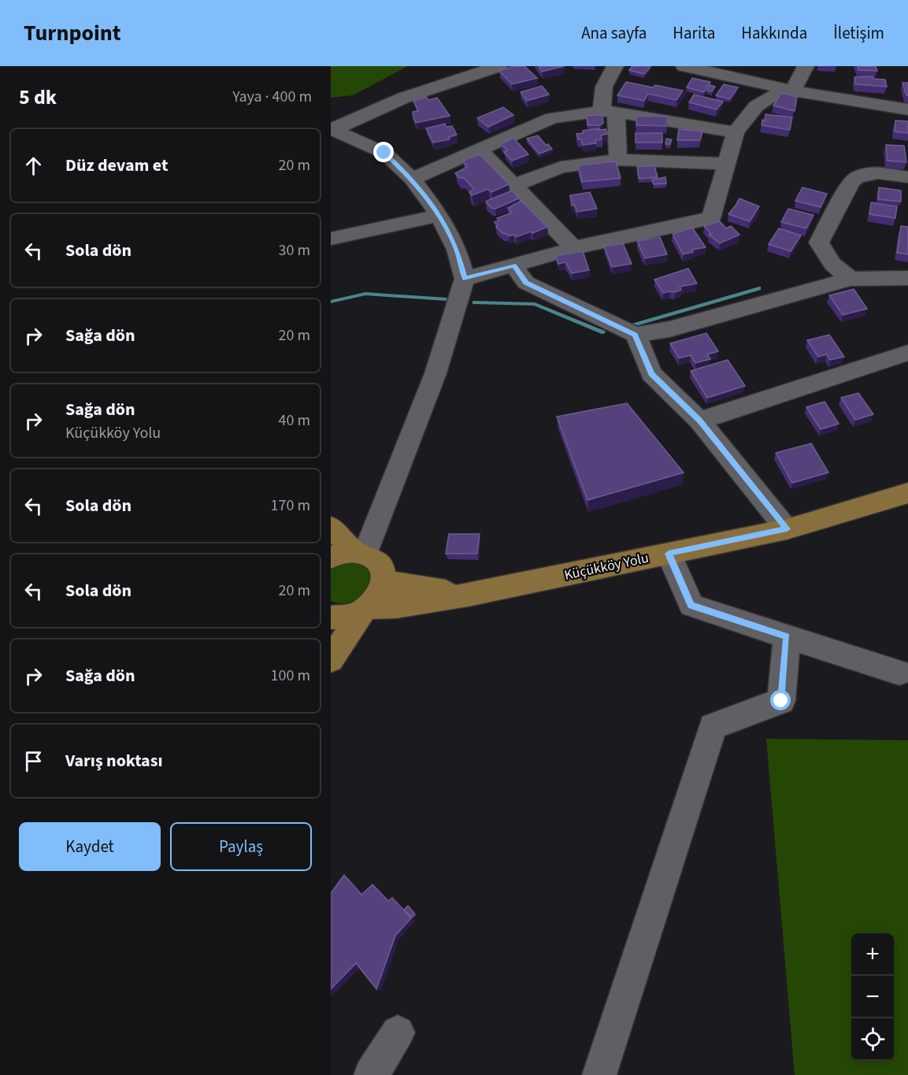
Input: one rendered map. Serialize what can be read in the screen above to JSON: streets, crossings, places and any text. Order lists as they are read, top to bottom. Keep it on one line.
{"streets":{"main road":["Küçükköy Yolu"]},"page":{"header":"Turnpoint","nav":["Ana sayfa","Harita","Hakkında","İletişim"],"heading":["5 dk","Yaya · 400 m"],"list":[["Düz devam et","20 m"],["Sola dön","30 m"],["Sağa dön","20 m"],["Sağa dön","Küçükköy Yolu","40 m"],["Sola dön","170 m"],["Sola dön","20 m"],["Sağa dön","100 m"],"Varış noktası"],"buttons":["Kaydet","Paylaş"],"map_buttons":["+","−"]}}
